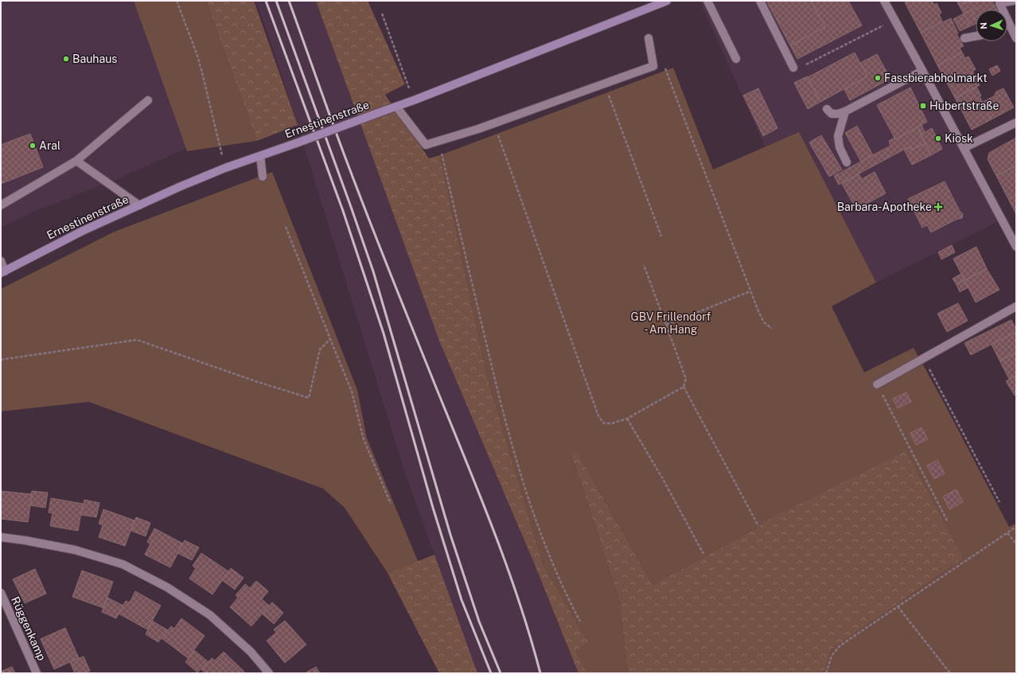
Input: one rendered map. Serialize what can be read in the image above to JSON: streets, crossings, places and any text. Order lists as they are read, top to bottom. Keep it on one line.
{"streets":{"main road":["Ernestinenstraße"],"street":["Rüggenkamp"]},"parks":["GBV Frillendorf - Am Hang"],"places":{"other":["Bauhaus","Fassbierabholmarkt","Kiosk","Aral"],"transit":["Hubertstraße"],"health":["Barbara-Apotheke"]},"north":"left"}
